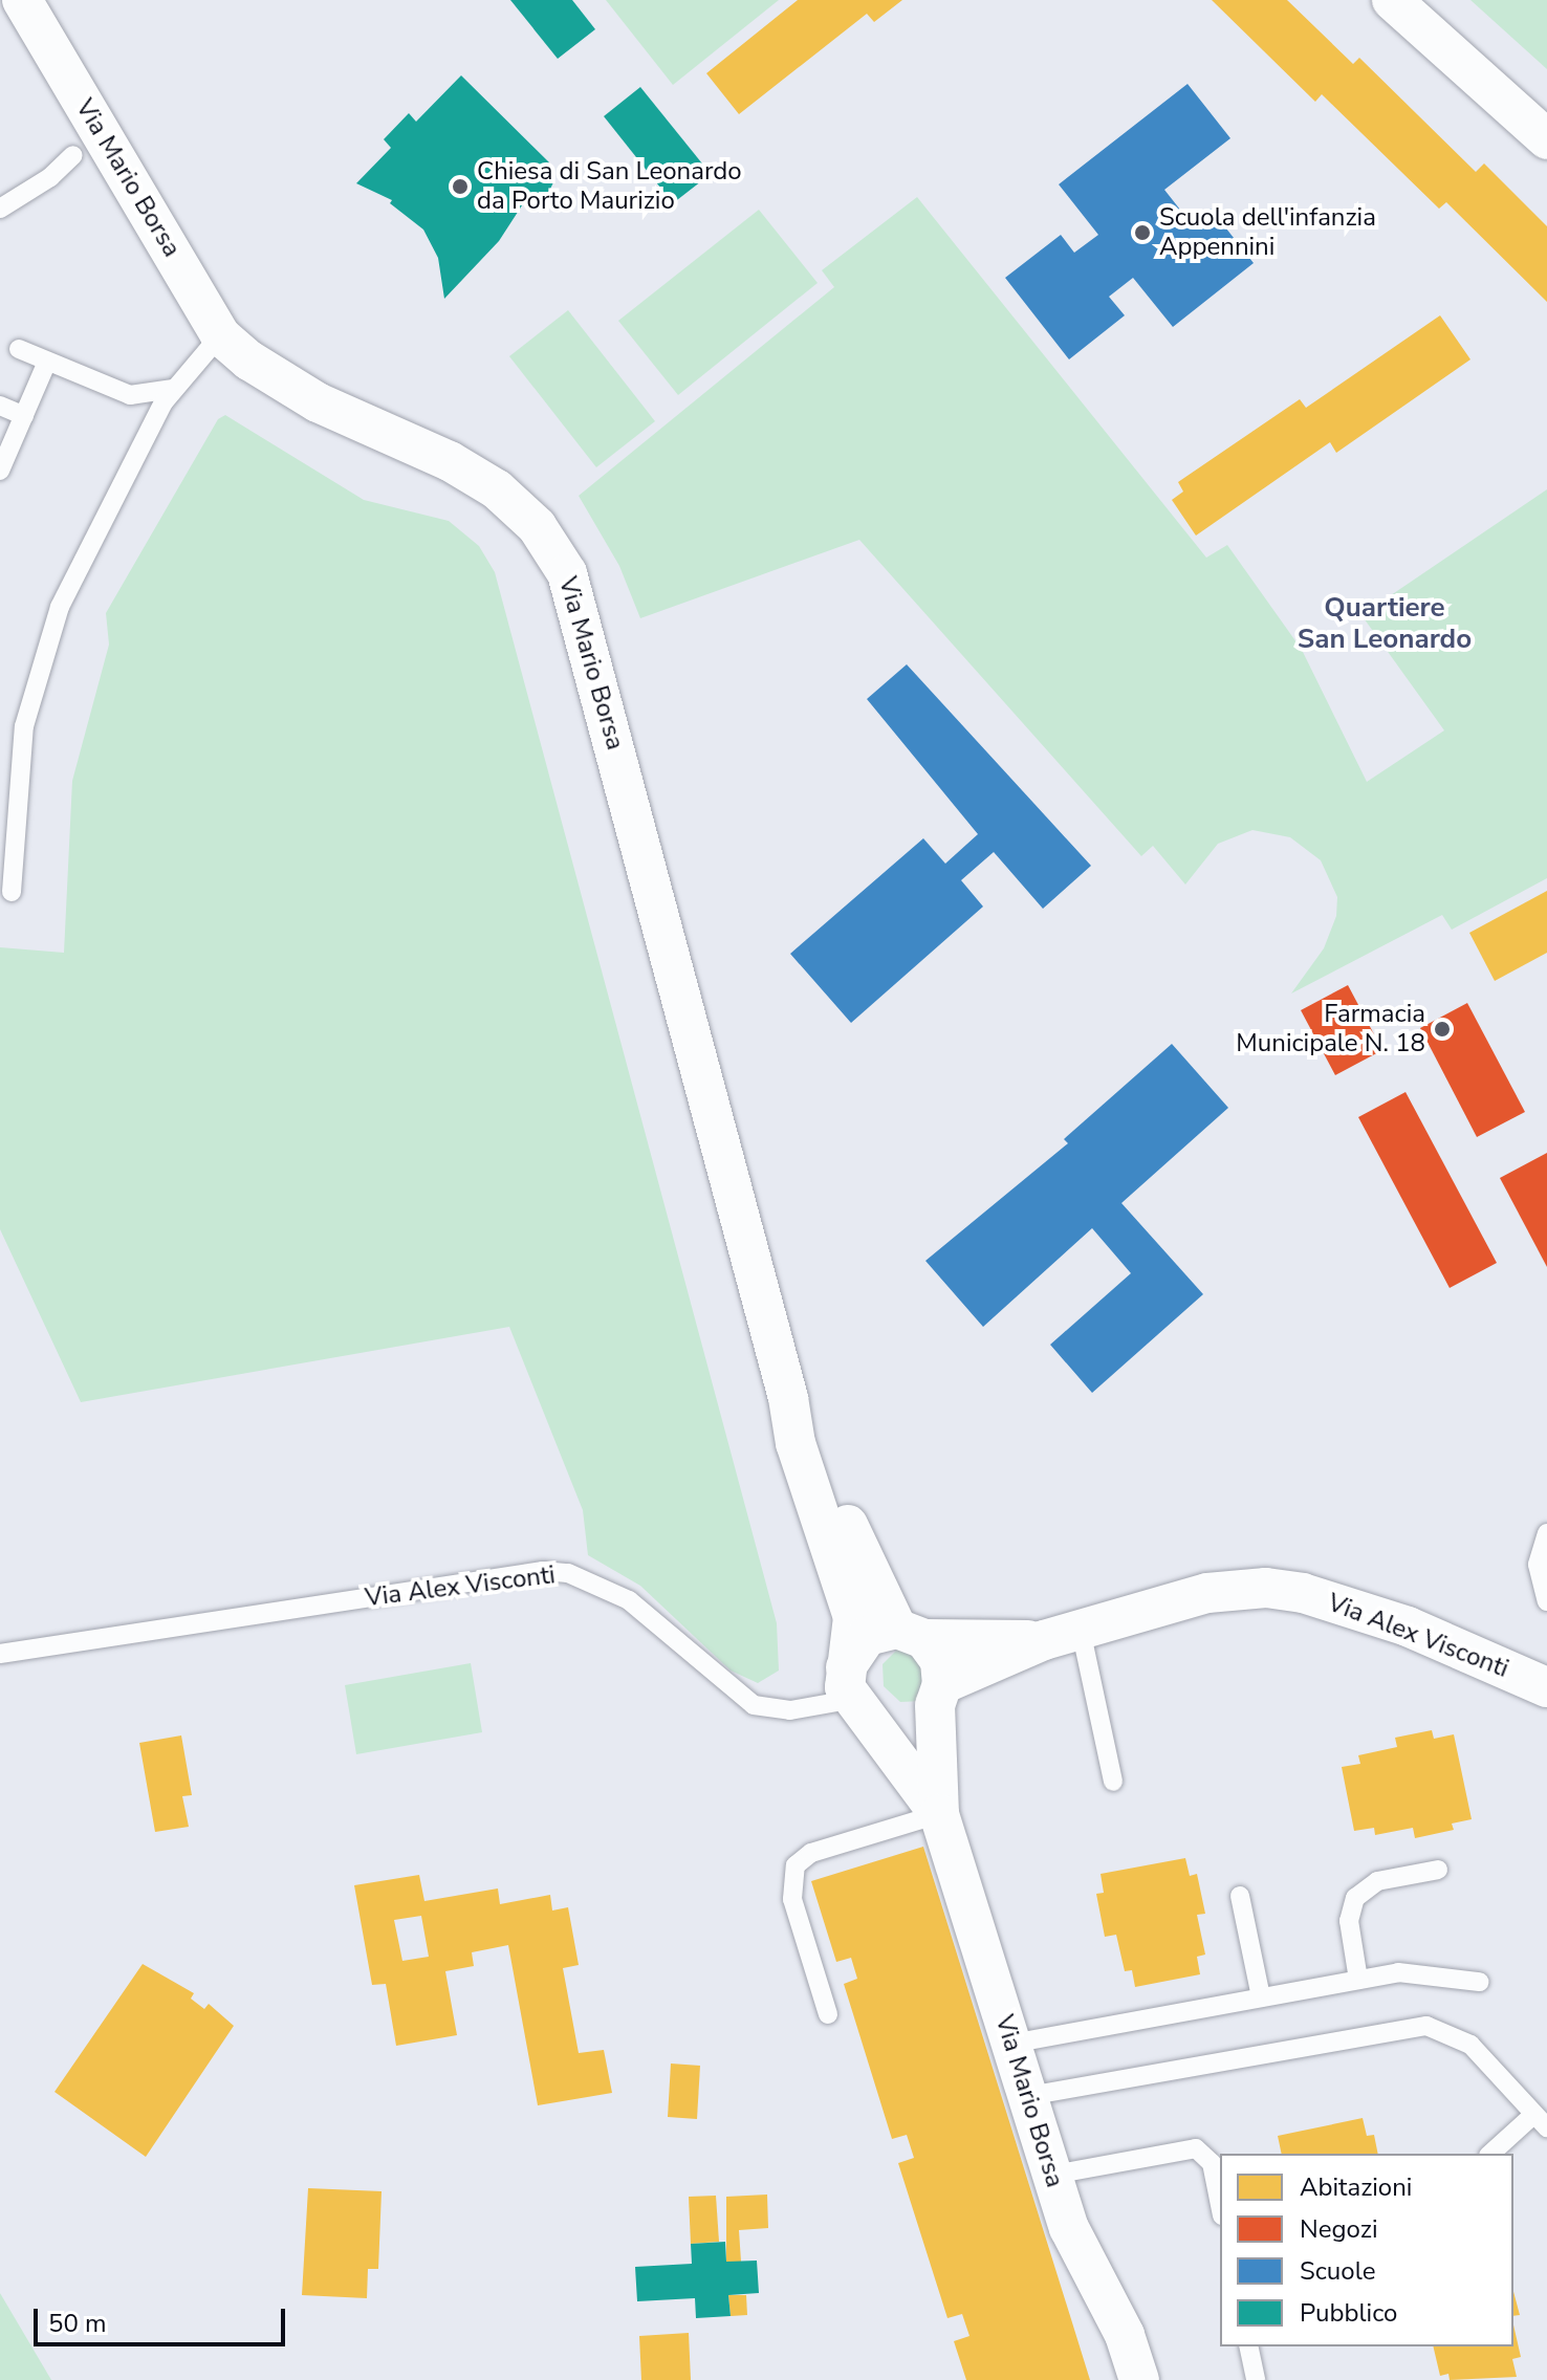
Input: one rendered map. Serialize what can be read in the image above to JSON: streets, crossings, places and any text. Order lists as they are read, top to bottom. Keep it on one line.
{"streets":{"street":["Via Mario Borsa","Via Alex Visconti"]},"crossings":[["Via Mario Borsa","Via Alex Visconti"]],"districts":["Quartiere San Leonardo"],"places":["Chiesa di San Leonardo da Porto Maurizio","Scuola dell'infanzia Appennini","Farmacia Municipale N. 18"],"legend":["Abitazioni","Negozi","Scuole","Pubblico"],"scale_bar":"50 m"}
